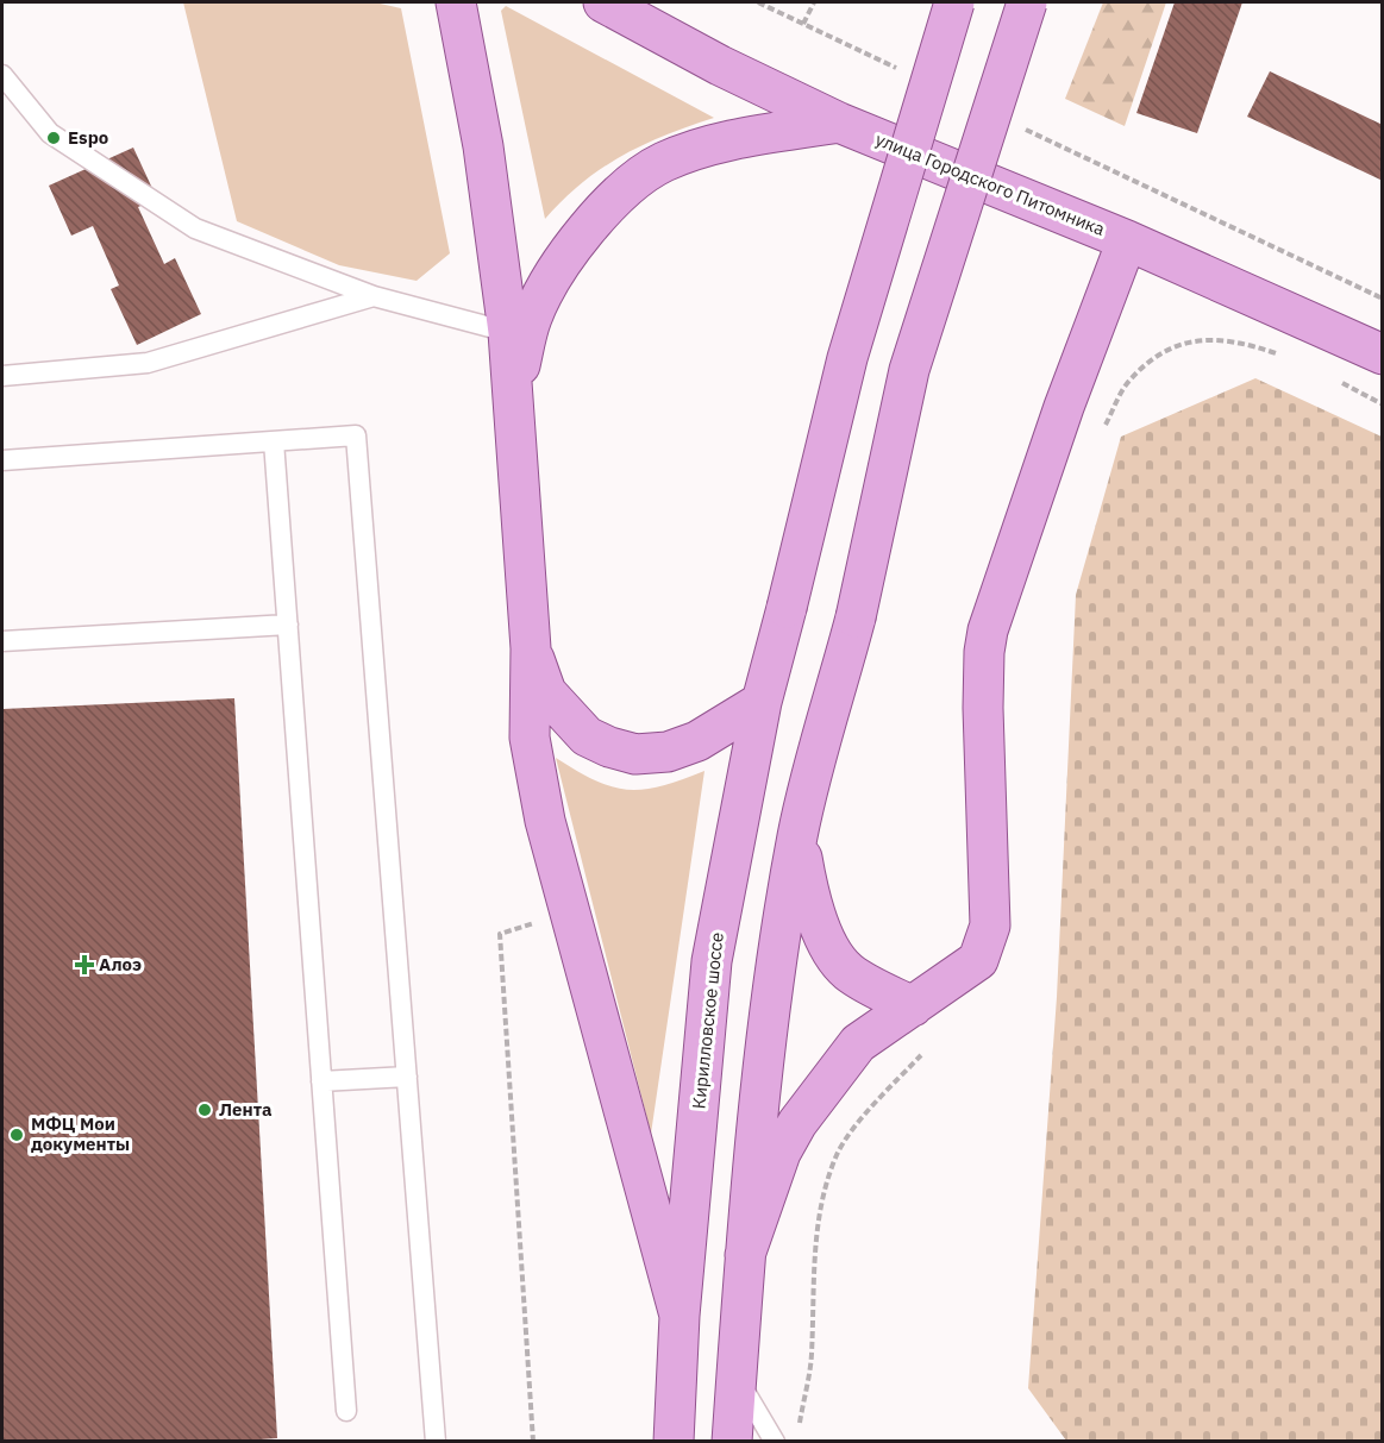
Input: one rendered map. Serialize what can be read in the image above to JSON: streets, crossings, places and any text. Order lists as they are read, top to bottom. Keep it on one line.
{"streets":{"main road":["улица Городского Питомника","Кирилловское шоссе"]},"places":{"other":["Espo","Лента","МФЦ Мои документы"],"health":["Алоэ"]}}
